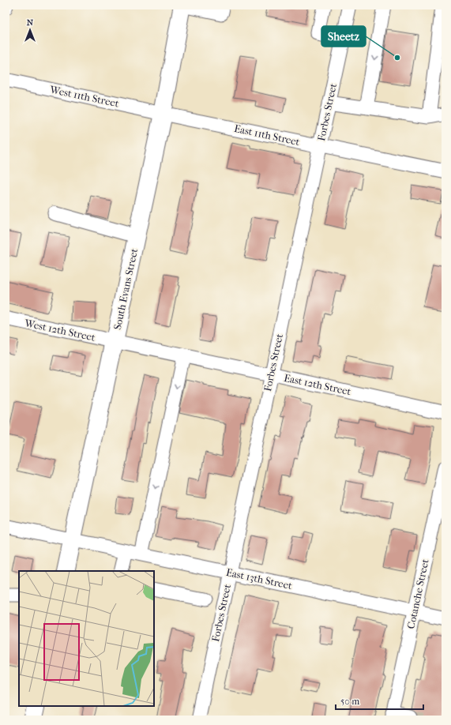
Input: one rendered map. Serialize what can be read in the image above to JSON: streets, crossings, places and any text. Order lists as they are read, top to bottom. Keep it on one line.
{"streets":{"main road":["South Evans Street"],"street":["West 11th Street","Forbes Street","East 11th Street","West 12th Street","East 12th Street","East 13th Street","Cotanche Street"]},"crossings":[["West 11th Street","East 11th Street"],["West 11th Street","South Evans Street"],["Forbes Street","East 11th Street"],["Forbes Street","East 12th Street"],["Forbes Street","East 13th Street"],["East 11th Street","South Evans Street"],["South Evans Street","West 12th Street"],["South Evans Street","East 12th Street"],["South Evans Street","East 13th Street"],["West 12th Street","East 12th Street"],["East 13th Street","Cotanche Street"]],"places":["Sheetz"],"scale_bar":"50 m","north":"top"}
